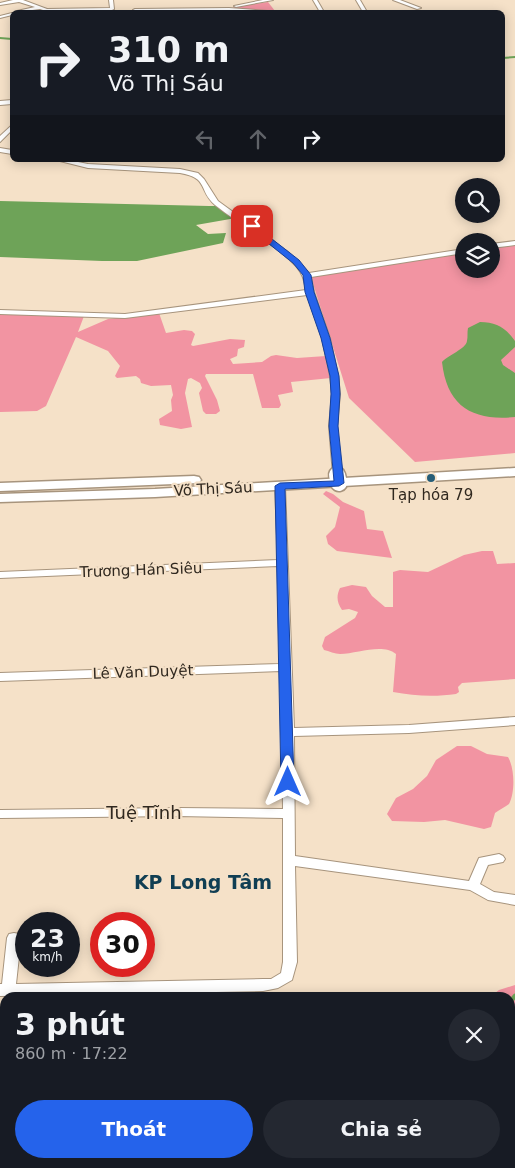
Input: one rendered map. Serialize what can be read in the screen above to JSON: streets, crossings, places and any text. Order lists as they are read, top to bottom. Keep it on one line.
{"streets":{"main road":["Võ Thị Sáu"],"street":["Trương Hán Siêu","Lê Văn Duyệt","Tuệ Tĩnh"]},"districts":["KP Long Tâm"],"places":["Tạp hóa 79"],"page":{"turn":["310 m","Võ Thị Sáu"],"speed":"23 km/h","limit":"30","heading":["3 phút","860 m · 17:22"],"buttons":["Thoát","Chia sẻ"]}}
